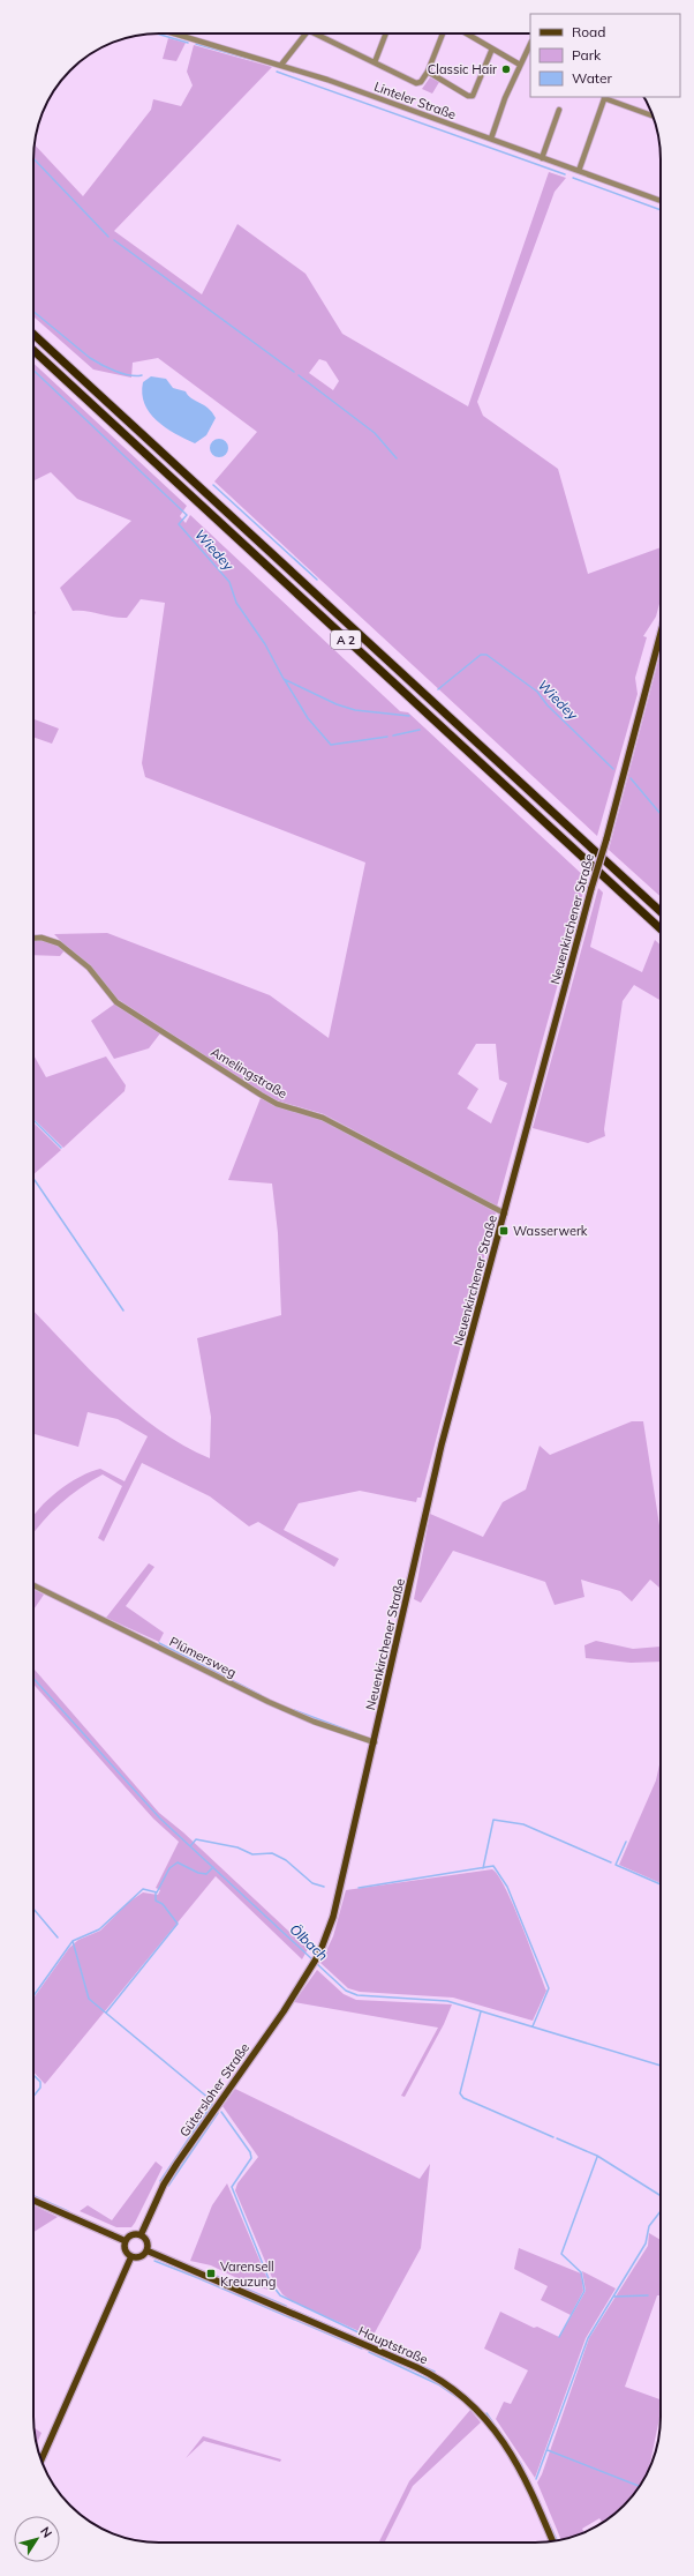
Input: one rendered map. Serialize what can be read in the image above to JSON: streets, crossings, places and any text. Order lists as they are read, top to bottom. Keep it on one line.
{"streets":{"highway":["A 2"],"main road":["Neuenkirchener Straße","Gütersloher Straße","Hauptstraße"],"street":["Linteler Straße","Amelingstraße","Plümersweg"]},"crossings":[["Neuenkirchener Straße","Amelingstraße"],["Neuenkirchener Straße","Plümersweg"],["Neuenkirchener Straße","Gütersloher Straße"],["Gütersloher Straße","Hauptstraße"]],"water":["Wiedey","Ölbach"],"places":{"other":["Classic Hair"],"transit":["Wasserwerk","Varensell Kreuzung"]},"legend":["Road","Park","Water"],"north":"top right"}
